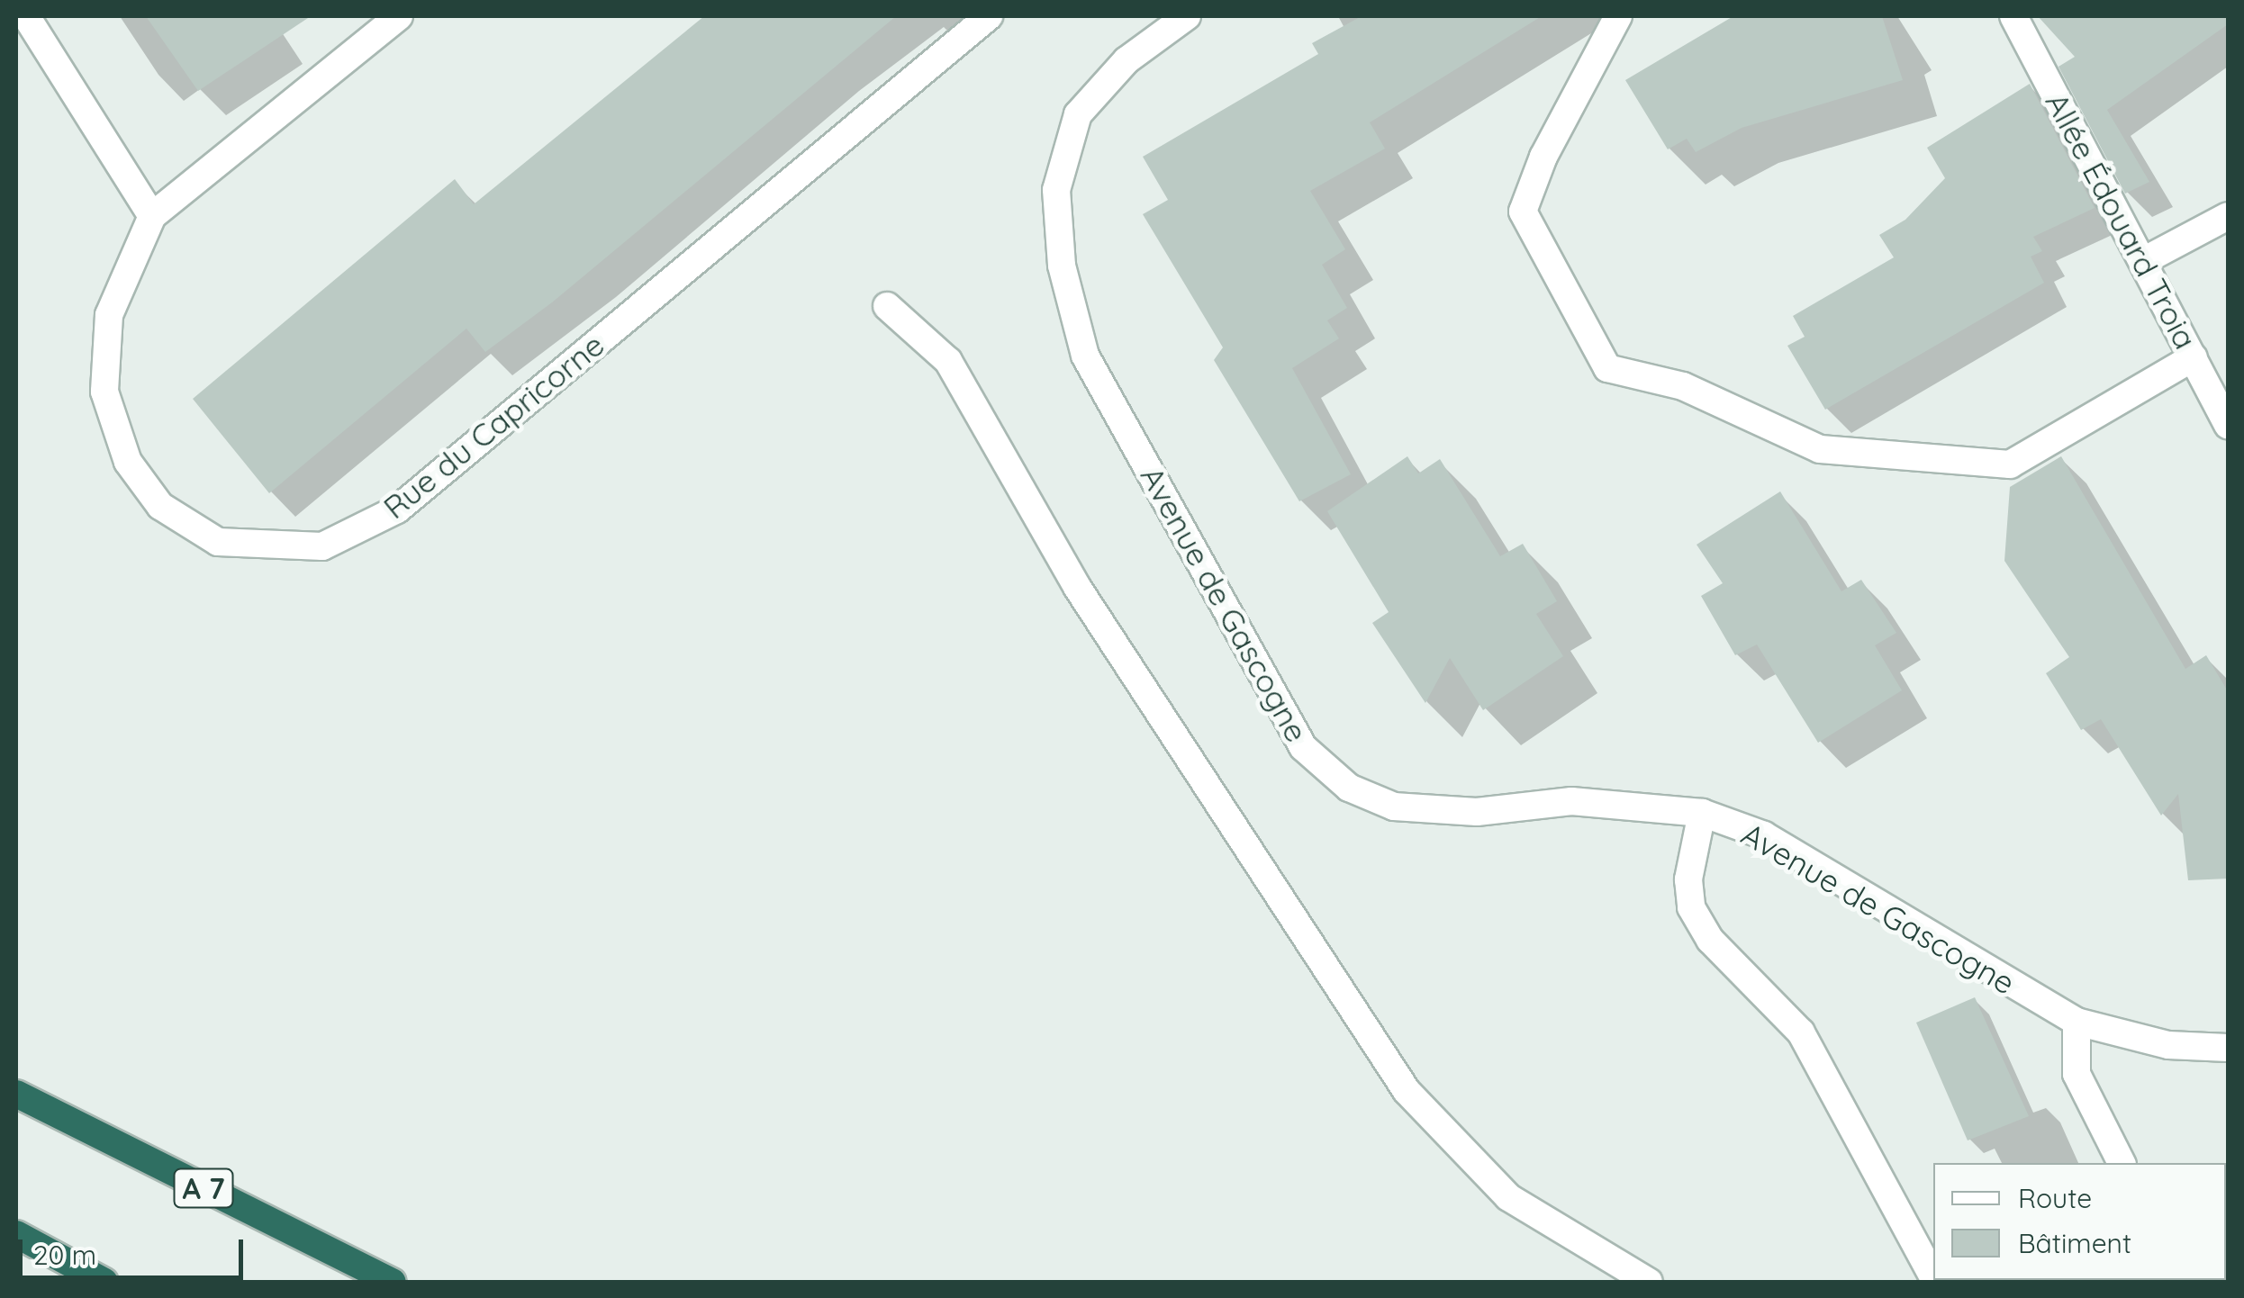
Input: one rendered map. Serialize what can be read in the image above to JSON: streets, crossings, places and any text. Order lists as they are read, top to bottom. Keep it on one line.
{"streets":{"highway":["A 7"],"street":["Allée Édouard Troia","Rue du Capricorne","Avenue de Gascogne"]},"legend":["Route","Bâtiment"],"scale_bar":"20 m"}
